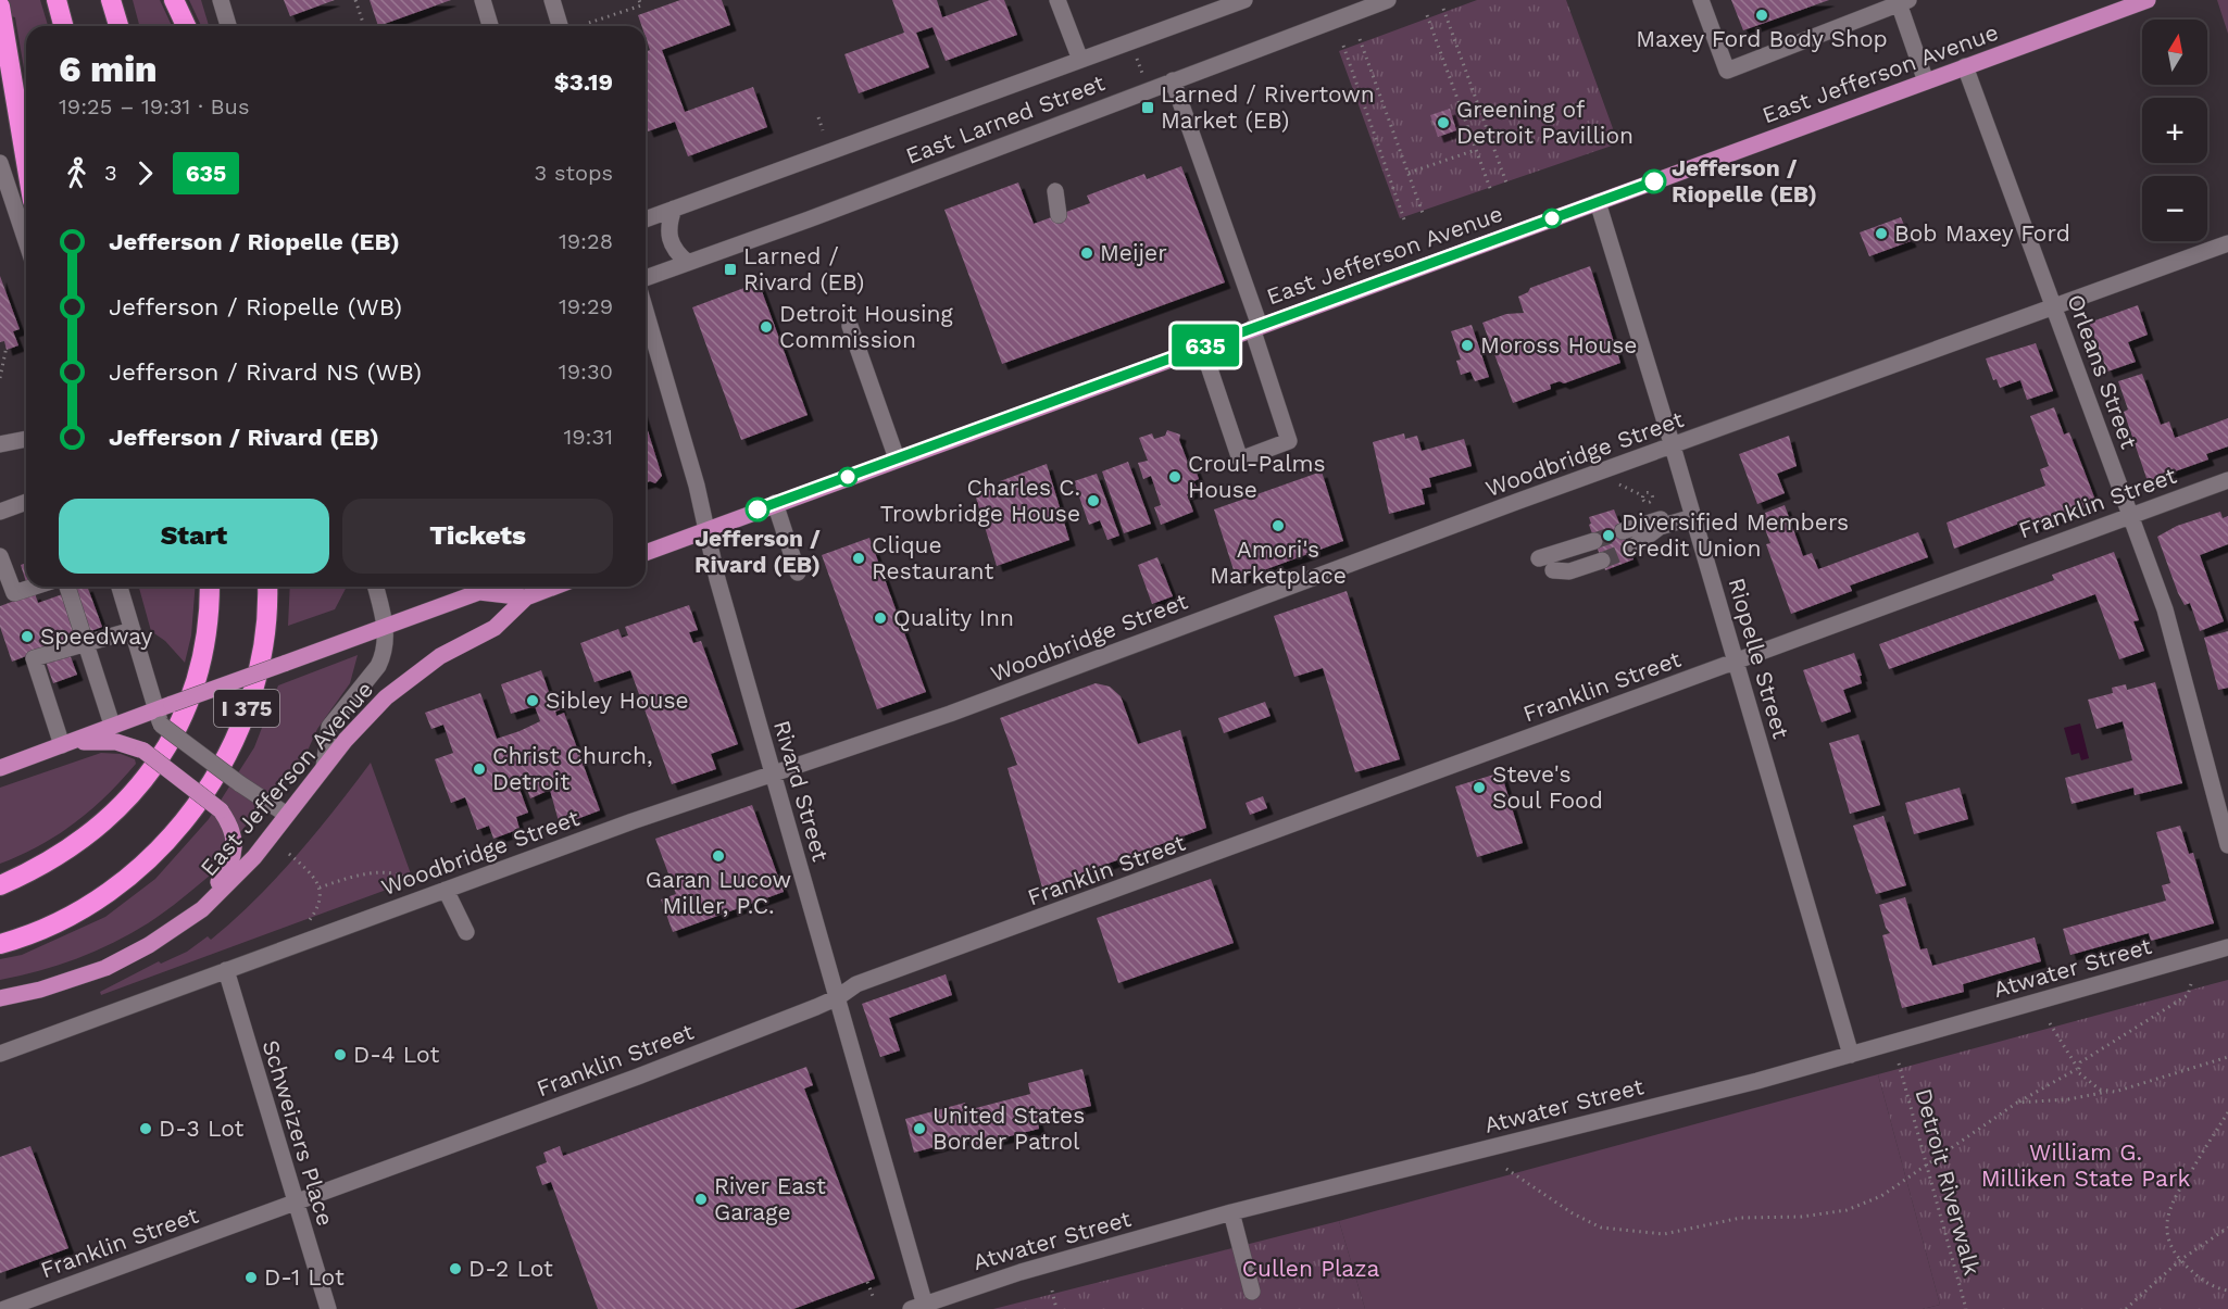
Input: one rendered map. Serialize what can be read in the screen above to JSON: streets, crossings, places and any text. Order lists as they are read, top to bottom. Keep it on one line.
{"streets":{"highway":["I 375"],"main road":["East Jefferson Avenue"],"street":["East Larned Street","Orleans Street","Woodbridge Street","Franklin Street","Riopelle Street","Rivard Street","Atwater Street","Schweizers Place"],"path":["Detroit Riverwalk"]},"crossings":[["East Jefferson Avenue","Orleans Street"],["East Jefferson Avenue","Riopelle Street"],["East Jefferson Avenue","Rivard Street"],["Orleans Street","Woodbridge Street"],["Orleans Street","Franklin Street"],["Woodbridge Street","Riopelle Street"],["Woodbridge Street","Rivard Street"],["Woodbridge Street","Schweizers Place"],["Franklin Street","Riopelle Street"],["Franklin Street","Rivard Street"],["Franklin Street","Schweizers Place"],["Riopelle Street","Atwater Street"],["Rivard Street","Atwater Street"]],"parks":["William G. Milliken State Park","Cullen Plaza"],"places":{"other":["Maxey Ford Body Shop","Greening of Detroit Pavillion","Jefferson / Riopelle (EB)","Bob Maxey Ford","Meijer","Detroit Housing Commission","Moross House","Croul-Palms House","Charles C. Trowbridge House","Jefferson / Rivard (EB)","Amori's Marketplace","Diversified Members Credit Union","Clique Restaurant","Quality Inn","Speedway","Sibley House","Christ Church, Detroit","Steve's Soul Food","Garan Lucow Miller, P.C.","D-4 Lot","D-3 Lot","United States Border Patrol","River East Garage","D-2 Lot","D-1 Lot"],"transit":["Larned / Rivertown Market (EB)","Larned / Rivard (EB)"]},"lines":["bus line 635"],"north":"top","page":{"on_map":"635","map_buttons":["+","−"],"heading":["6 min","19:25 – 19:31 · Bus","$3.19"],"legs":["3","635","3 stops"],"list":[{"name":"Jefferson / Riopelle (EB)","value":"19:28"},{"name":"Jefferson / Riopelle (WB)","value":"19:29"},{"name":"Jefferson / Rivard NS (WB)","value":"19:30"},{"name":"Jefferson / Rivard (EB)","value":"19:31"}],"buttons":["Start","Tickets"]}}
